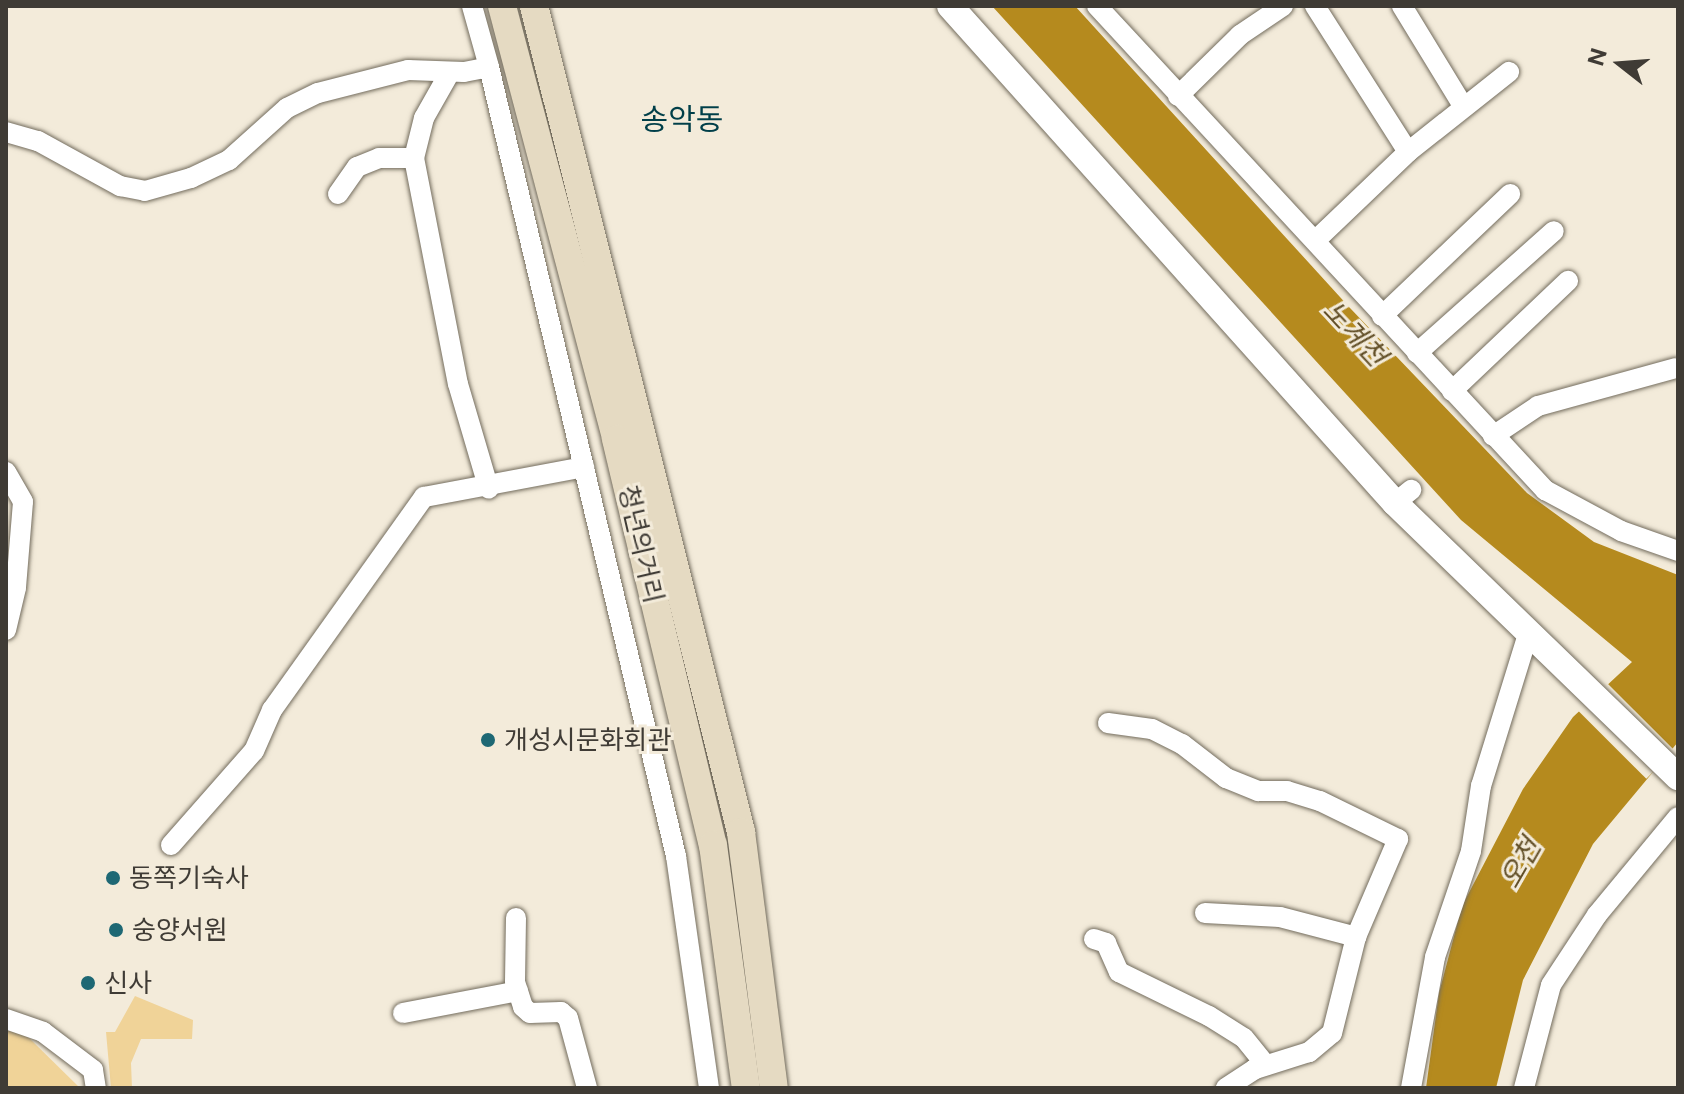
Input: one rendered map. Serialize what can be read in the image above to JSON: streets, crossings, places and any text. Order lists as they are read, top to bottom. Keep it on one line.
{"streets":{"main road":["청년의거리"]},"districts":["송악동"],"water":["노계천","오천"],"places":["개성시문화회관","동쪽기숙사","숭양서원","신사"],"north":"left"}
